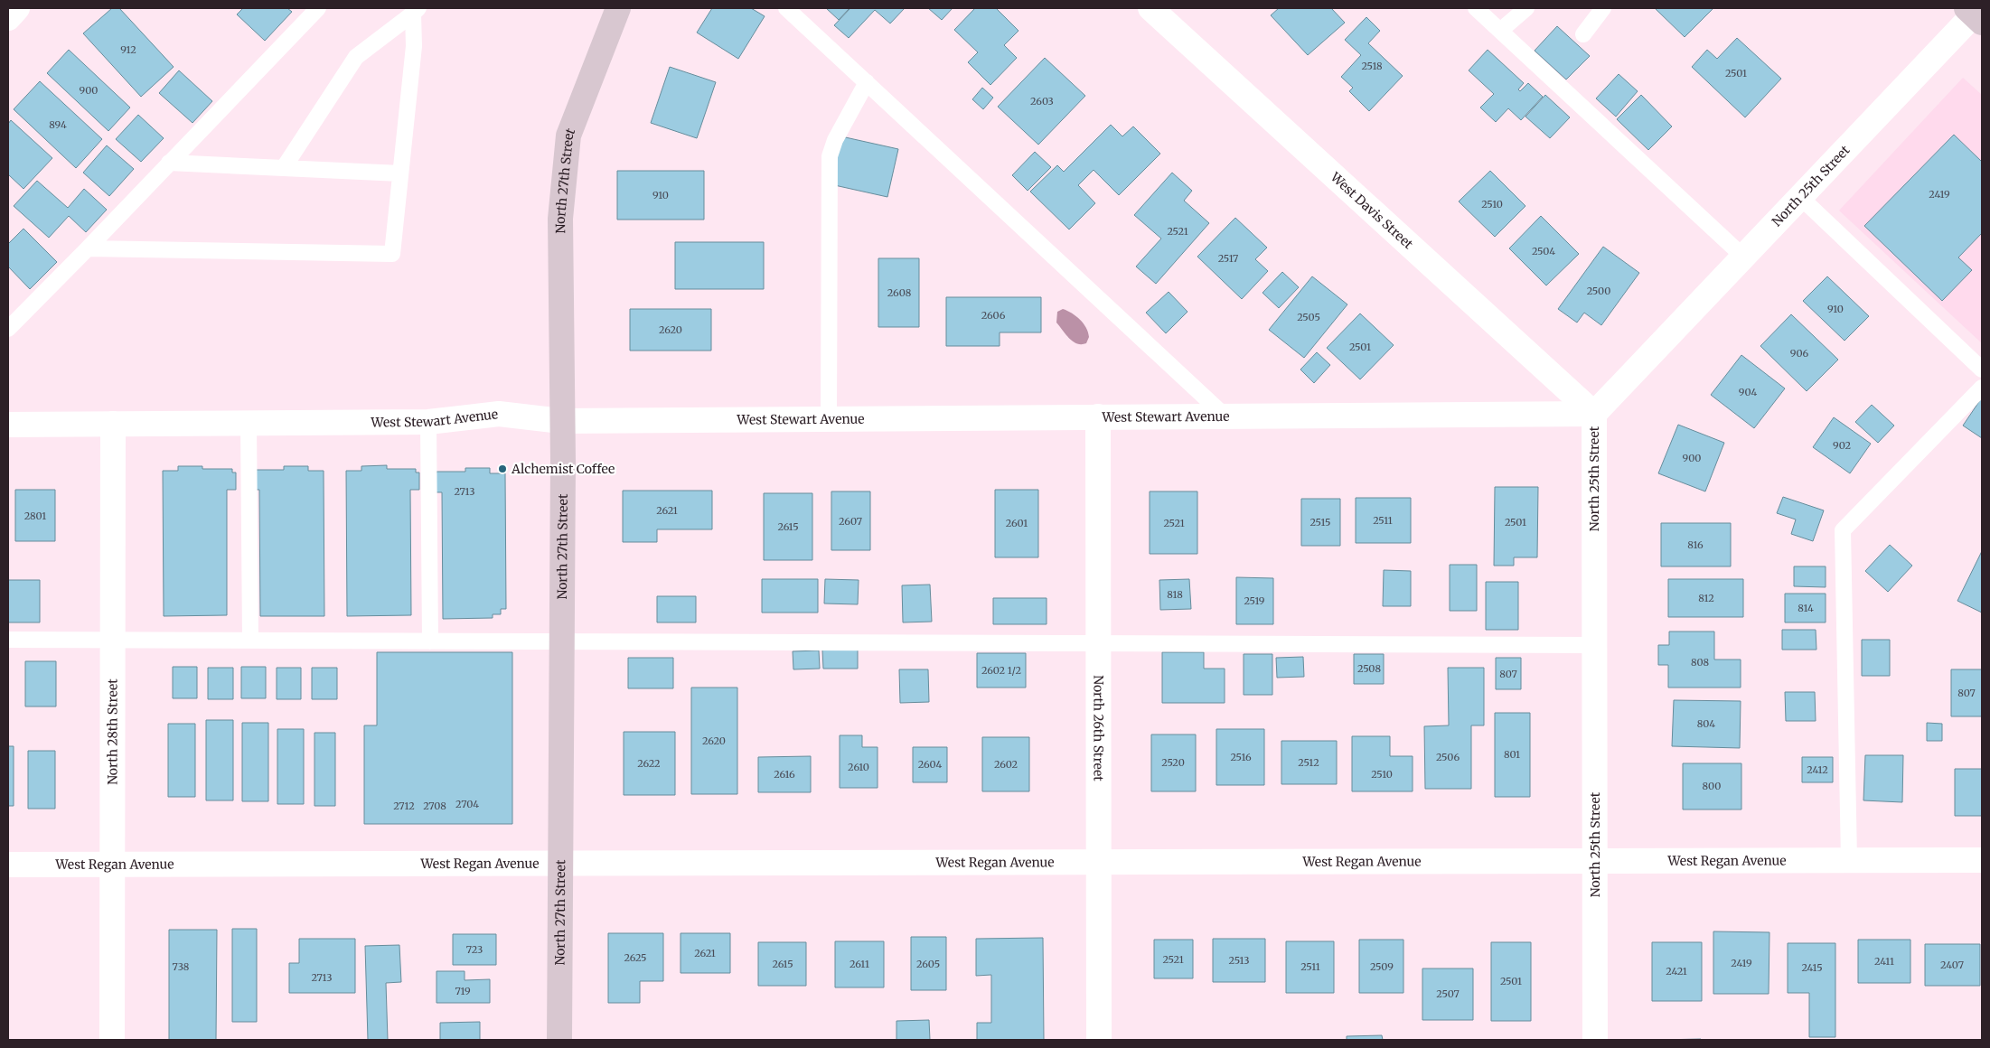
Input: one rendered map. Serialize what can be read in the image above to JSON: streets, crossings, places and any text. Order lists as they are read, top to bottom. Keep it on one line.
{"streets":{"street":["North 27th Street","North 25th Street","West Davis Street","West Stewart Avenue","North 26th Street","North 28th Street","West Regan Avenue"]},"crossings":[["North 27th Street","West Stewart Avenue"],["North 27th Street","West Regan Avenue"],["North 25th Street","West Davis Street"],["North 25th Street","West Stewart Avenue"],["North 25th Street","West Regan Avenue"],["West Davis Street","West Stewart Avenue"],["West Stewart Avenue","North 26th Street"],["West Stewart Avenue","North 28th Street"],["North 26th Street","West Regan Avenue"],["North 28th Street","West Regan Avenue"]],"places":["Alchemist Coffee"],"house_numbers":["912","2518","2501","900","2603","894","2419","910","2510","2521","2504","2517","2500","2608","910","2606","2505","2620","2501","906","904","902","900","2713","2621","2801","2511","2607","2515","2501","2601","2521","2615","816","818","812","2519","814","808","2508","2602 1/2","807","807","804","2620","801","2516","2506","2520","2512","2622","2604","2602","2610","2412","2616","2510","800","2704","2712","2708","723","2621","2625","2521","2513","2411","2419","2615","2611","2605","2407","738","2511","2509","2415","2421","2713","2501","719","2507"]}
